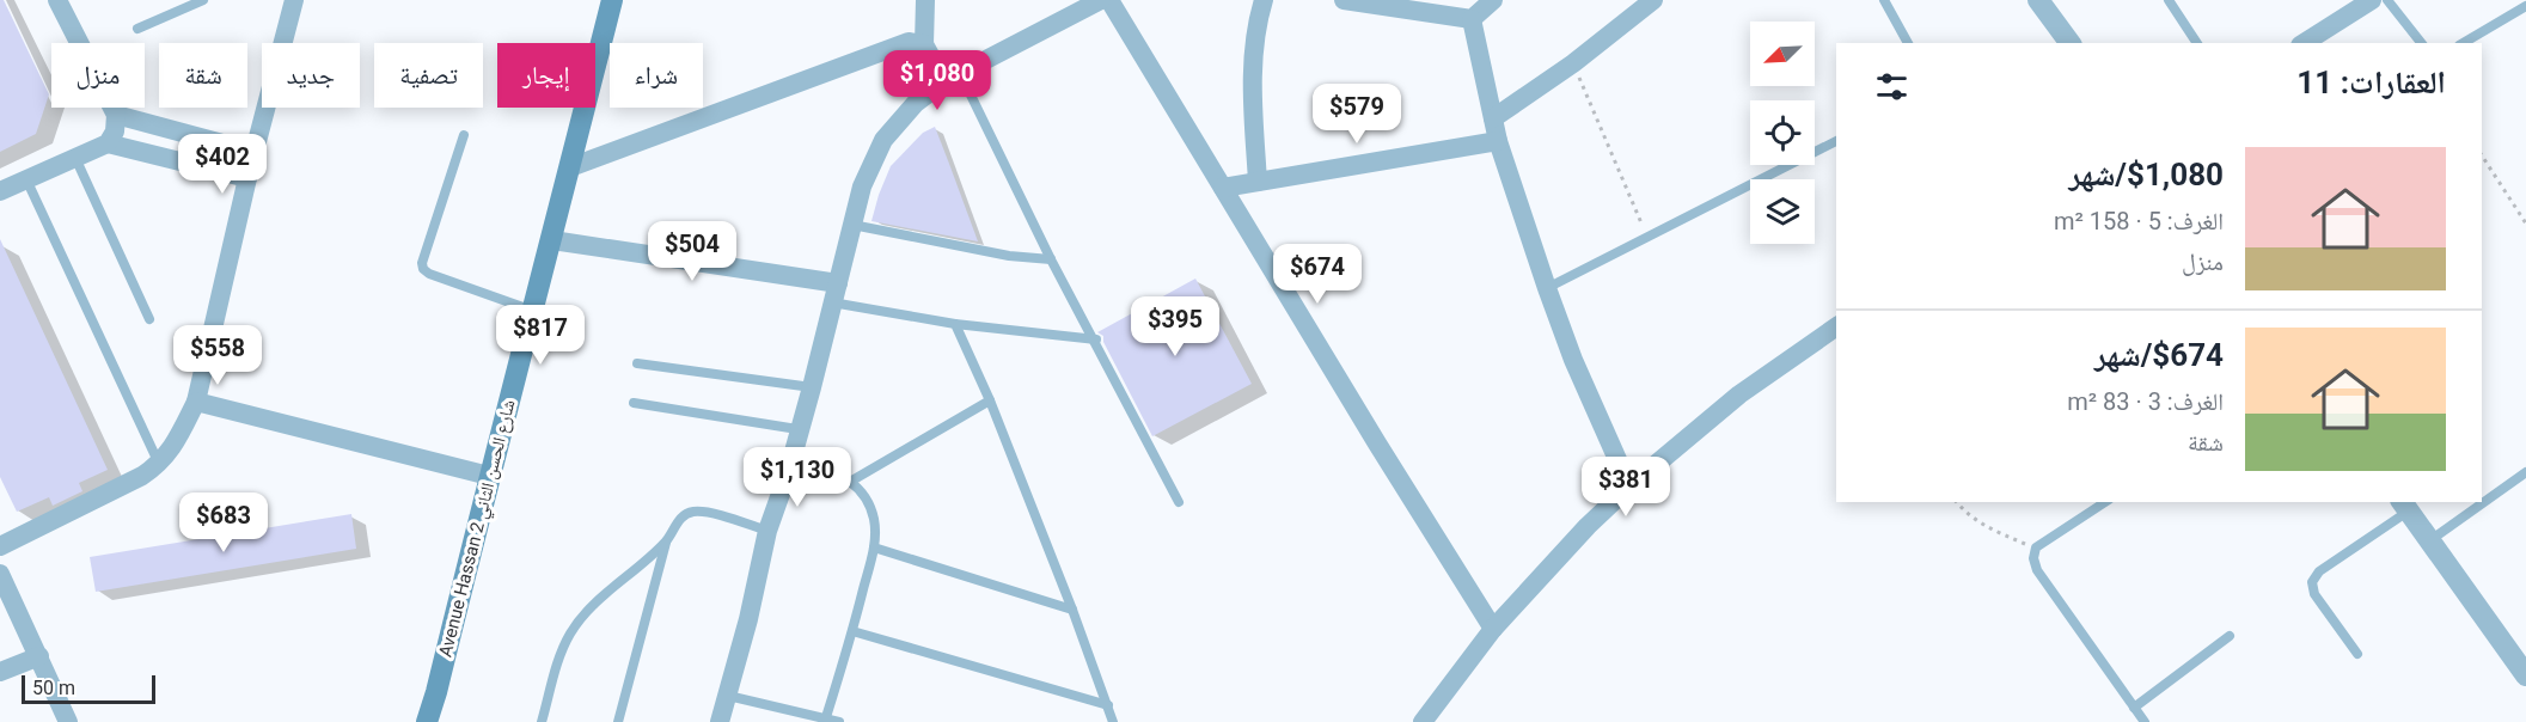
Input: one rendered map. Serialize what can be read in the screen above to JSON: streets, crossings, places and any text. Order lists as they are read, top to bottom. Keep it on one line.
{"streets":{"main road":["Avenue Hassan 2 شارع الحسن الثاني"]},"scale_bar":"50 m","north":"bottom left","page":{"chip":["شراء","إيجار","تصفية","جديد","شقة","منزل"],"heading":"العقارات: 11","price":["$1,080","$579","$402","$504","$674","$395","$817","$558","$1,130","$381","$683"],"list":[{"name":"$1,080/شهر","note":"الغرف: 5 · 158 m² · منزل"},{"name":"$674/شهر","note":"الغرف: 3 · 83 m² · شقة"}],"scale":"50 m"}}
